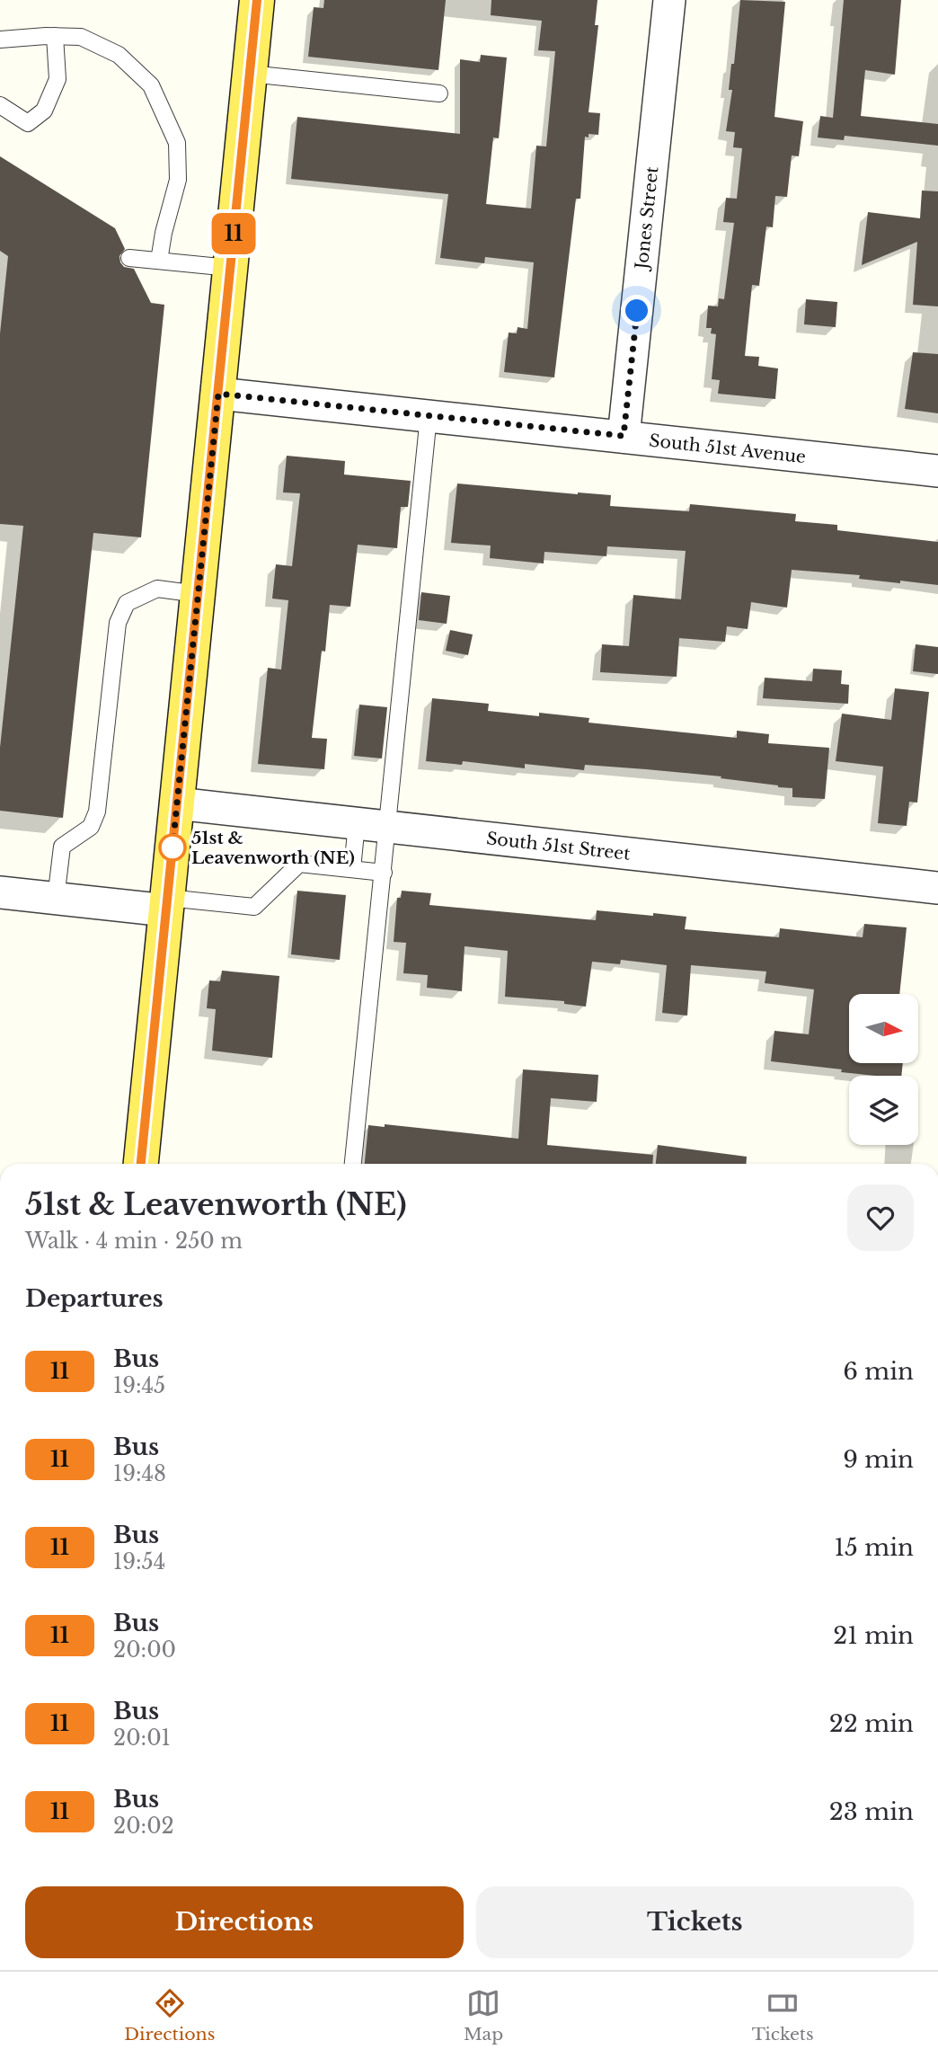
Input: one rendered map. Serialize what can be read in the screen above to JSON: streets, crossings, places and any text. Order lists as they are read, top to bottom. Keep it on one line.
{"streets":{"street":["Jones Street","South 51st Avenue","South 51st Street"]},"crossings":[["Jones Street","South 51st Avenue"]],"places":["51st & Leavenworth (NE)"],"lines":["bus line 11"],"north":"right","page":{"on_map":"11","heading":[["51st & Leavenworth (NE)","Walk · 4 min · 250 m"],"Departures"],"list":[{"mark":"11","name":"Bus","note":"19:45","value":"6 min"},{"mark":"11","name":"Bus","note":"19:48","value":"9 min"},{"mark":"11","name":"Bus","note":"19:54","value":"15 min"},{"mark":"11","name":"Bus","note":"20:00","value":"21 min"},{"mark":"11","name":"Bus","note":"20:01","value":"22 min"},{"mark":"11","name":"Bus","note":"20:02","value":"23 min"}],"buttons":["Directions","Tickets"],"tabs":["Directions","Map","Tickets"]}}
